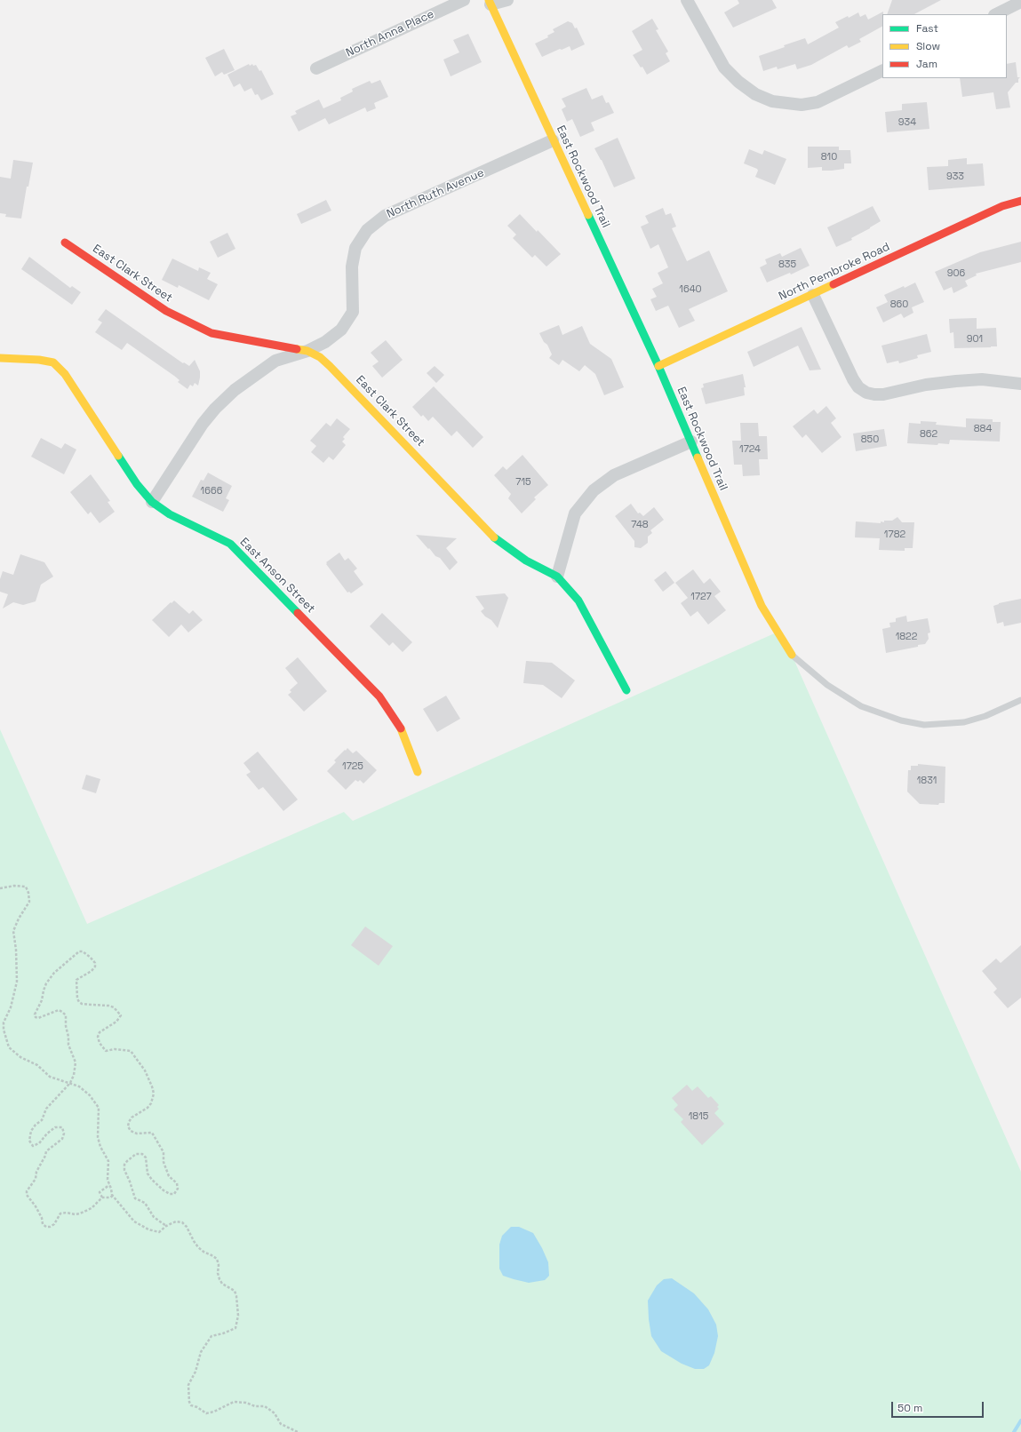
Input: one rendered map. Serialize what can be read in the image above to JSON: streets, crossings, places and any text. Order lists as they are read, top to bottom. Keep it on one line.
{"streets":{"street":["North Anna Place","East Rockwood Trail","North Ruth Avenue","North Pembroke Road","East Clark Street","East Anson Street"]},"crossings":[["East Rockwood Trail","North Ruth Avenue"],["East Rockwood Trail","North Pembroke Road"],["North Ruth Avenue","East Clark Street"],["North Ruth Avenue","East Anson Street"]],"house_numbers":["934","810","933","835","906","1640","860","901","884","862","850","1724","715","1666","748","1782","1727","1822","1725","1831","1815"],"legend":["Fast","Slow","Jam"],"scale_bar":"50 m"}
